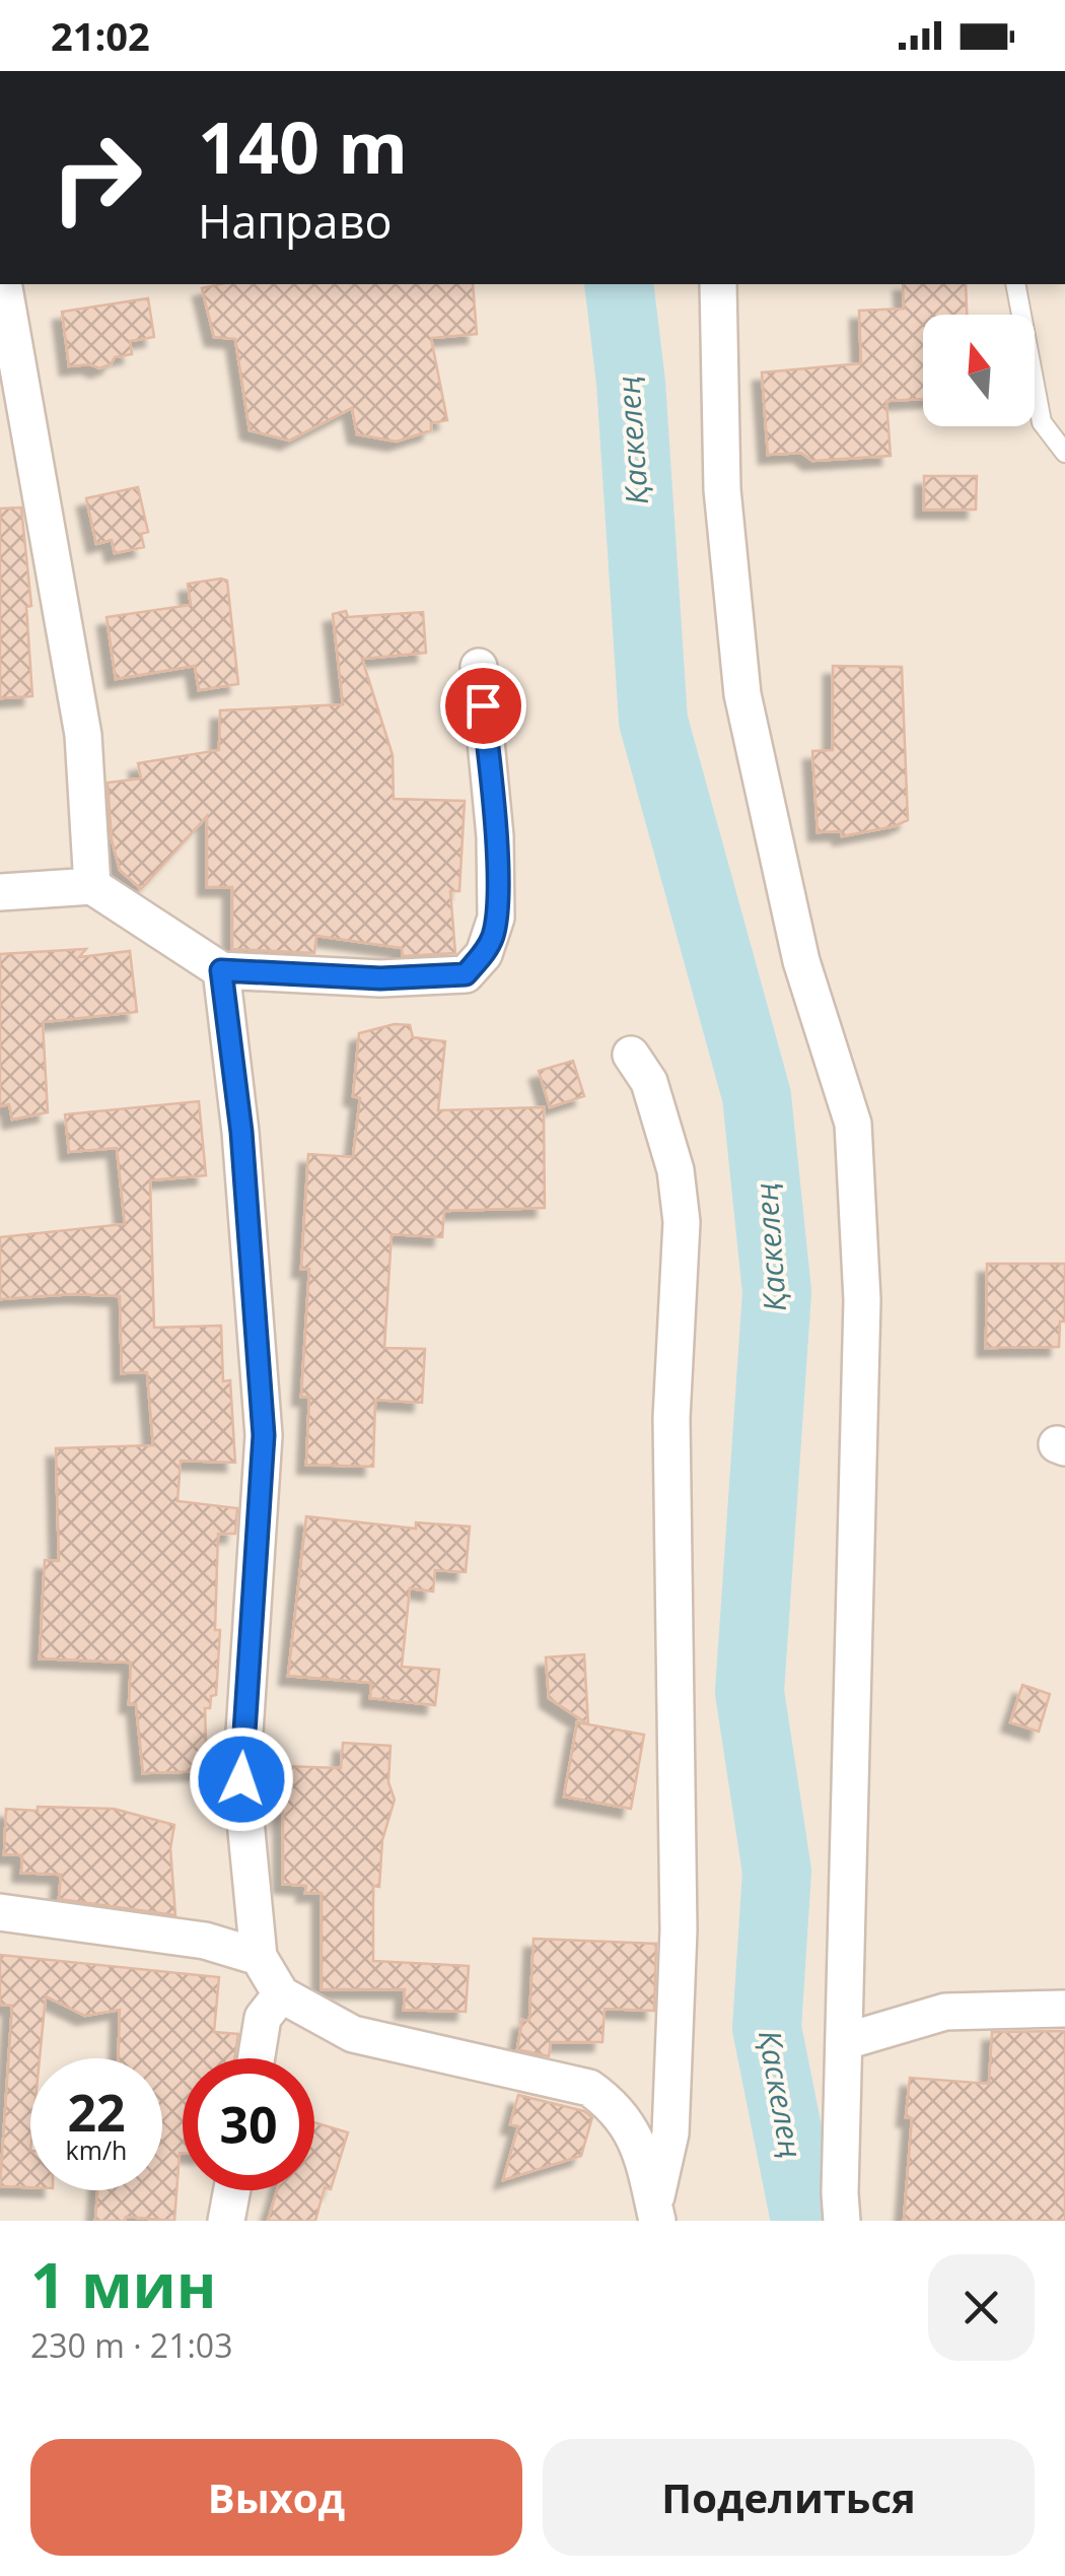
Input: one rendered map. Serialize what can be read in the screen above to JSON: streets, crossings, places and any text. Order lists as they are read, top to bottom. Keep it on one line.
{"water":["Қаскелең"],"north":"top","page":{"status":"21:02","turn":["140 m","Направо"],"speed":"22 km/h","limit":"30","heading":["1 мин","230 m · 21:03"],"buttons":["Выход","Поделиться"]}}
